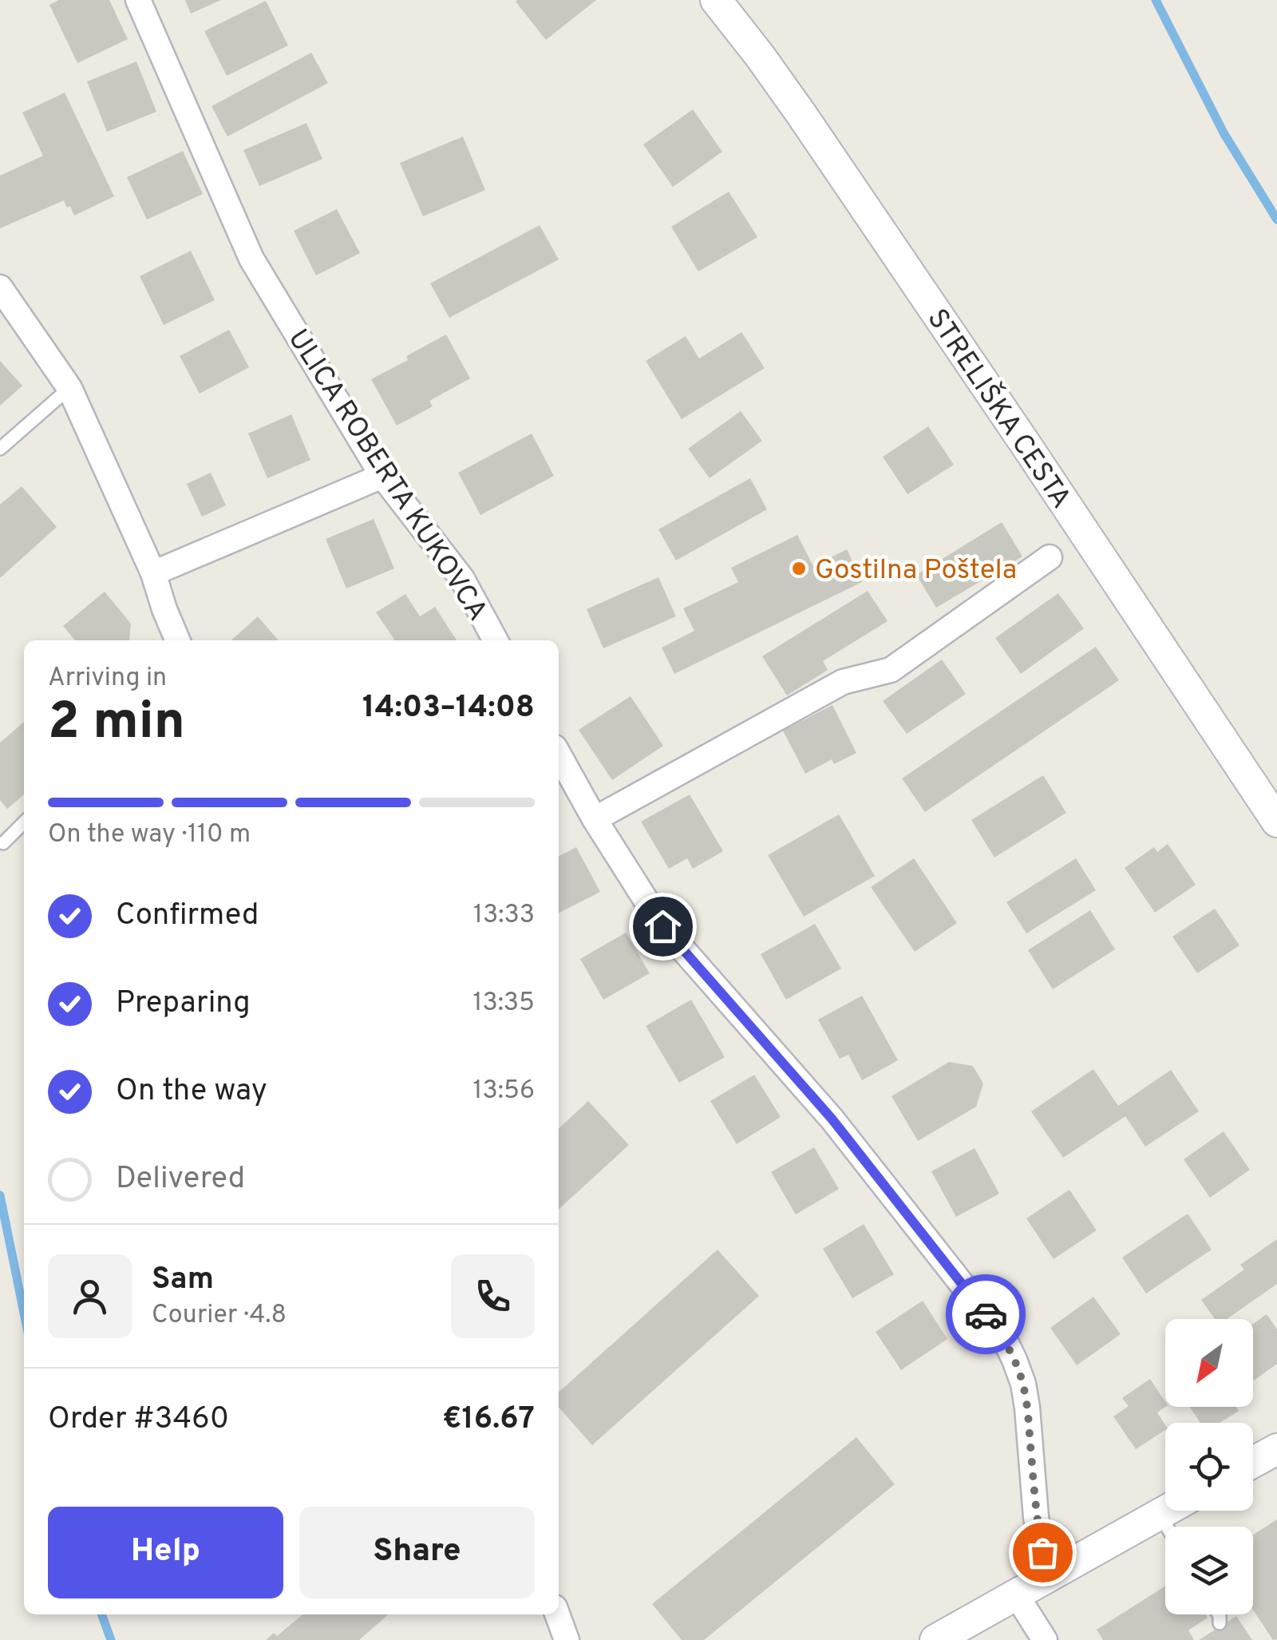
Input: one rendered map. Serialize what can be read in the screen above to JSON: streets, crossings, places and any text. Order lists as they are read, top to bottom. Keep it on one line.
{"streets":{"street":["STRELIŠKA CESTA","ULICA ROBERTA KUKOVCA"]},"places":["Gostilna Poštela"],"north":"bottom left","page":{"heading":["2 min","Arriving in","14:03–14:08"],"panel":["Sam","Courier · 4.8","Order #3460","€16.67"],"bar":"On the way · 110 m","list":[["Confirmed","13:33"],["Preparing","13:35"],["On the way","13:56"],"Delivered"],"buttons":["Help","Share"]}}
